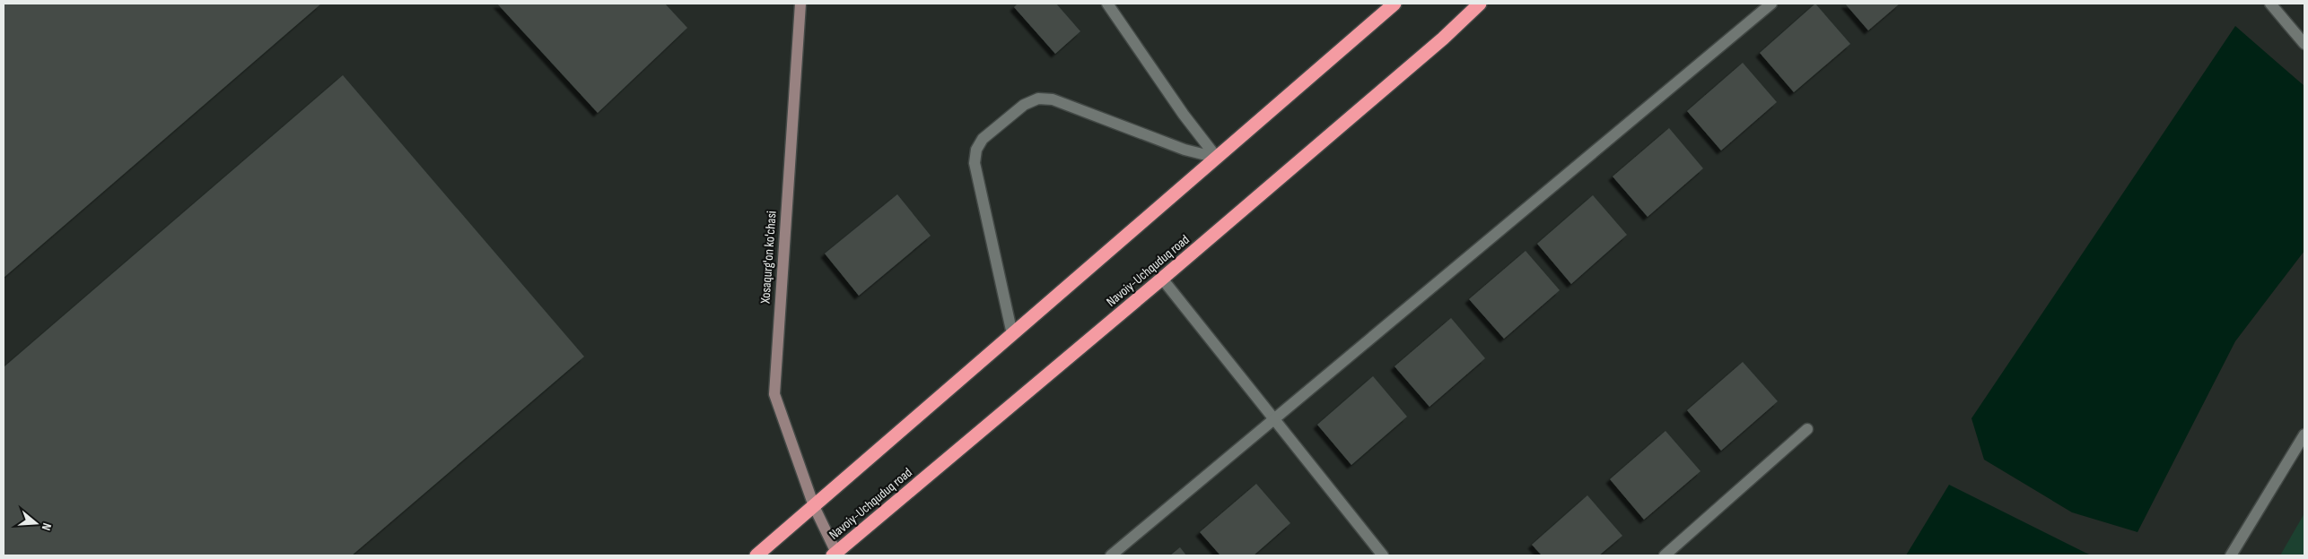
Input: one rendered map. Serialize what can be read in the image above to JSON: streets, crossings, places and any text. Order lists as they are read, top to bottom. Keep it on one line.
{"streets":{"highway":["Navoiy-Uchquduq road"],"street":["Xosaqurg'on ko'chasi"]},"crossings":[["Xosaqurg'on ko'chasi","Navoiy-Uchquduq road"]],"north":"right"}
